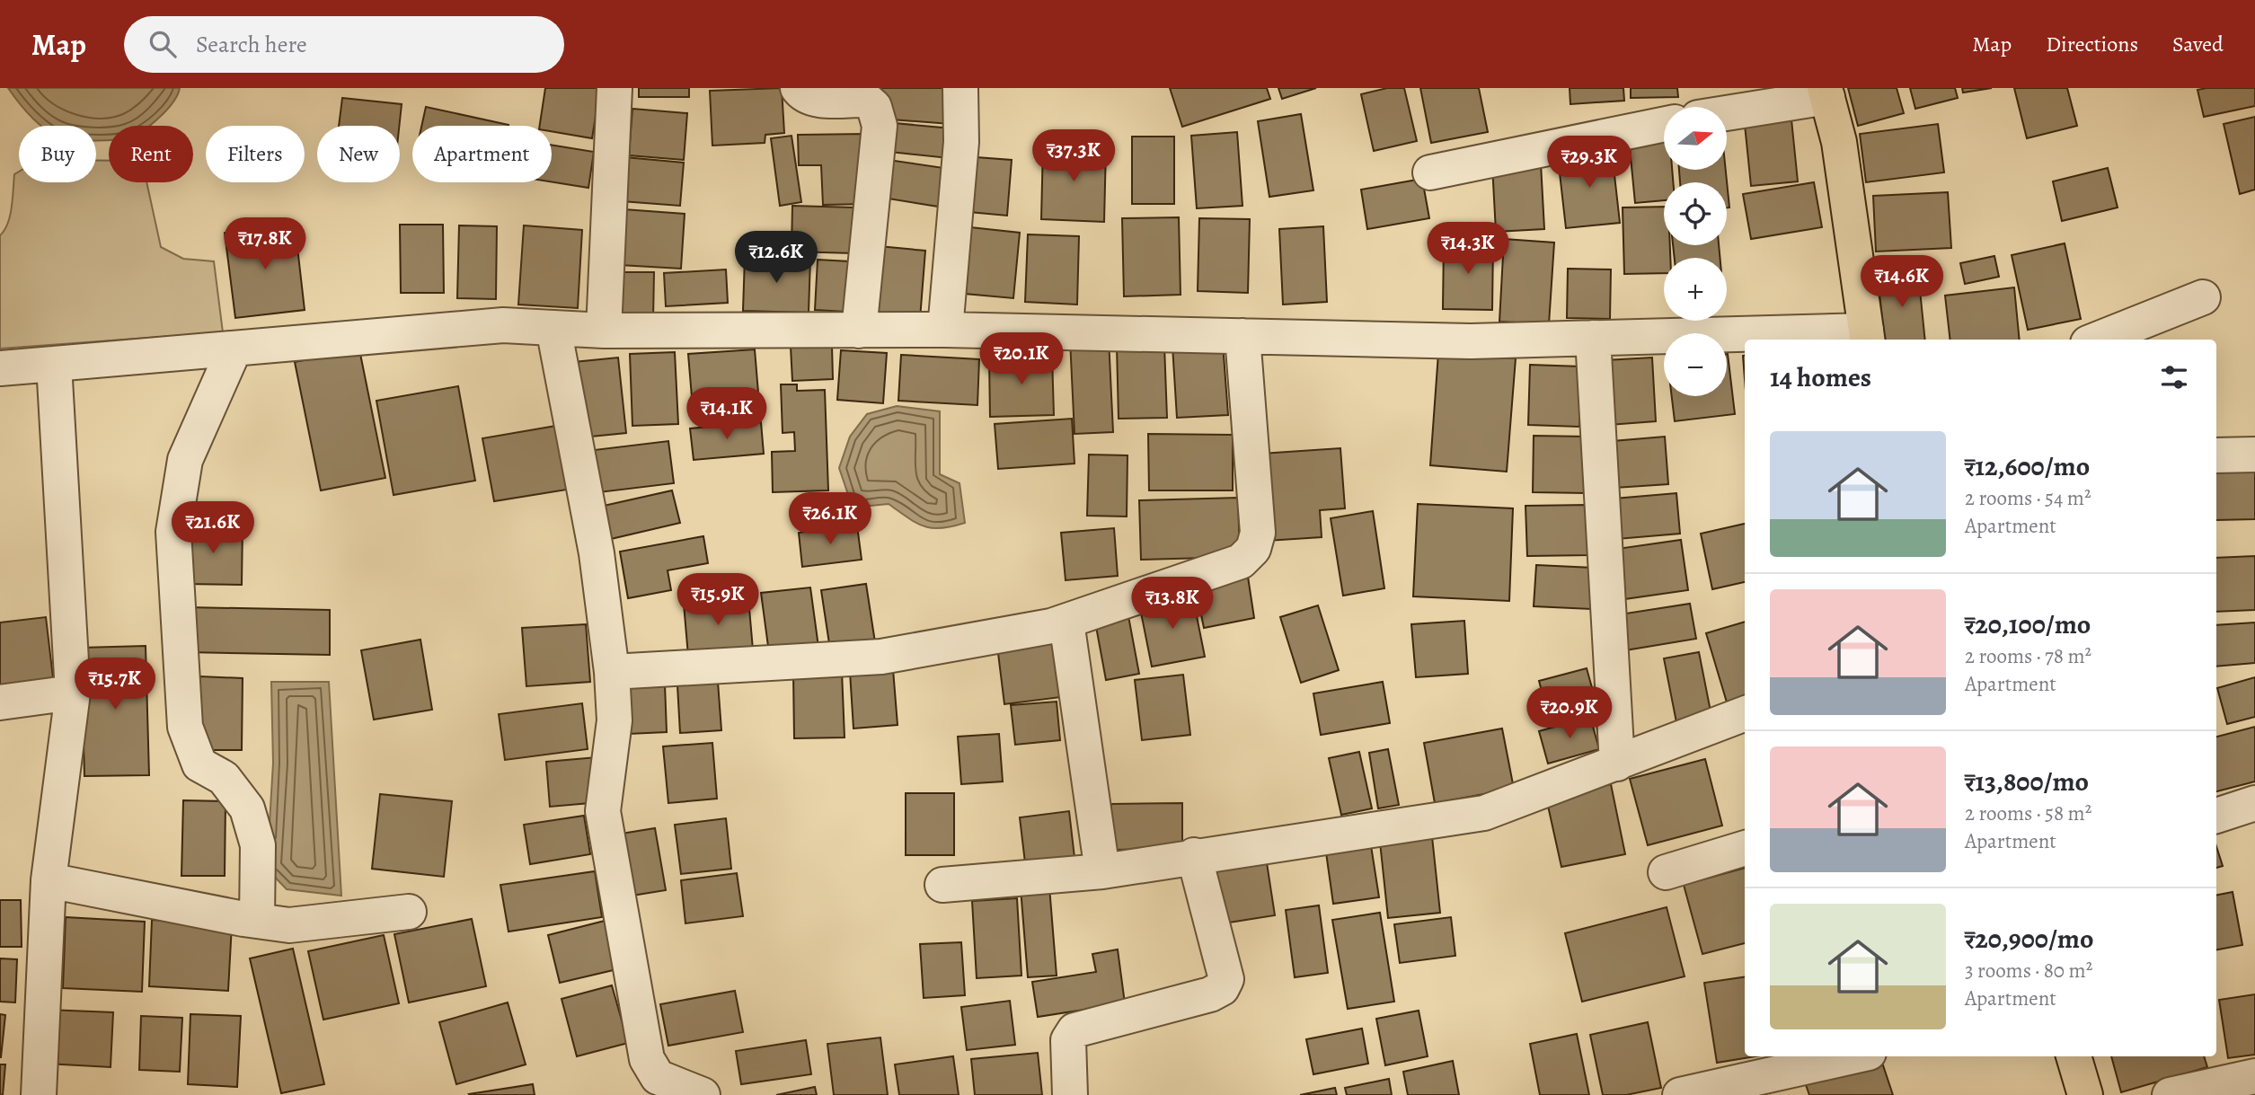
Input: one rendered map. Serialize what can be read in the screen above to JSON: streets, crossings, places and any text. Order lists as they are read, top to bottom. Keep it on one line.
{"north":"right","page":{"header":"Map","search":"Search here","nav":["Map","Directions","Saved"],"map_buttons":["+","−"],"chip":["Buy","Rent","Filters","New","Apartment"],"price":["₹37.3K","₹29.3K","₹17.8K","₹14.3K","₹12.6K","₹14.6K","₹20.1K","₹14.1K","₹26.1K","₹21.6K","₹15.9K","₹13.8K","₹15.7K","₹20.9K"],"heading":"14 homes","list":[{"name":"₹12,600/mo","note":"2 rooms · 54 m² · Apartment"},{"name":"₹20,100/mo","note":"2 rooms · 78 m² · Apartment"},{"name":"₹13,800/mo","note":"2 rooms · 58 m² · Apartment"},{"name":"₹20,900/mo","note":"3 rooms · 80 m² · Apartment"}]}}
